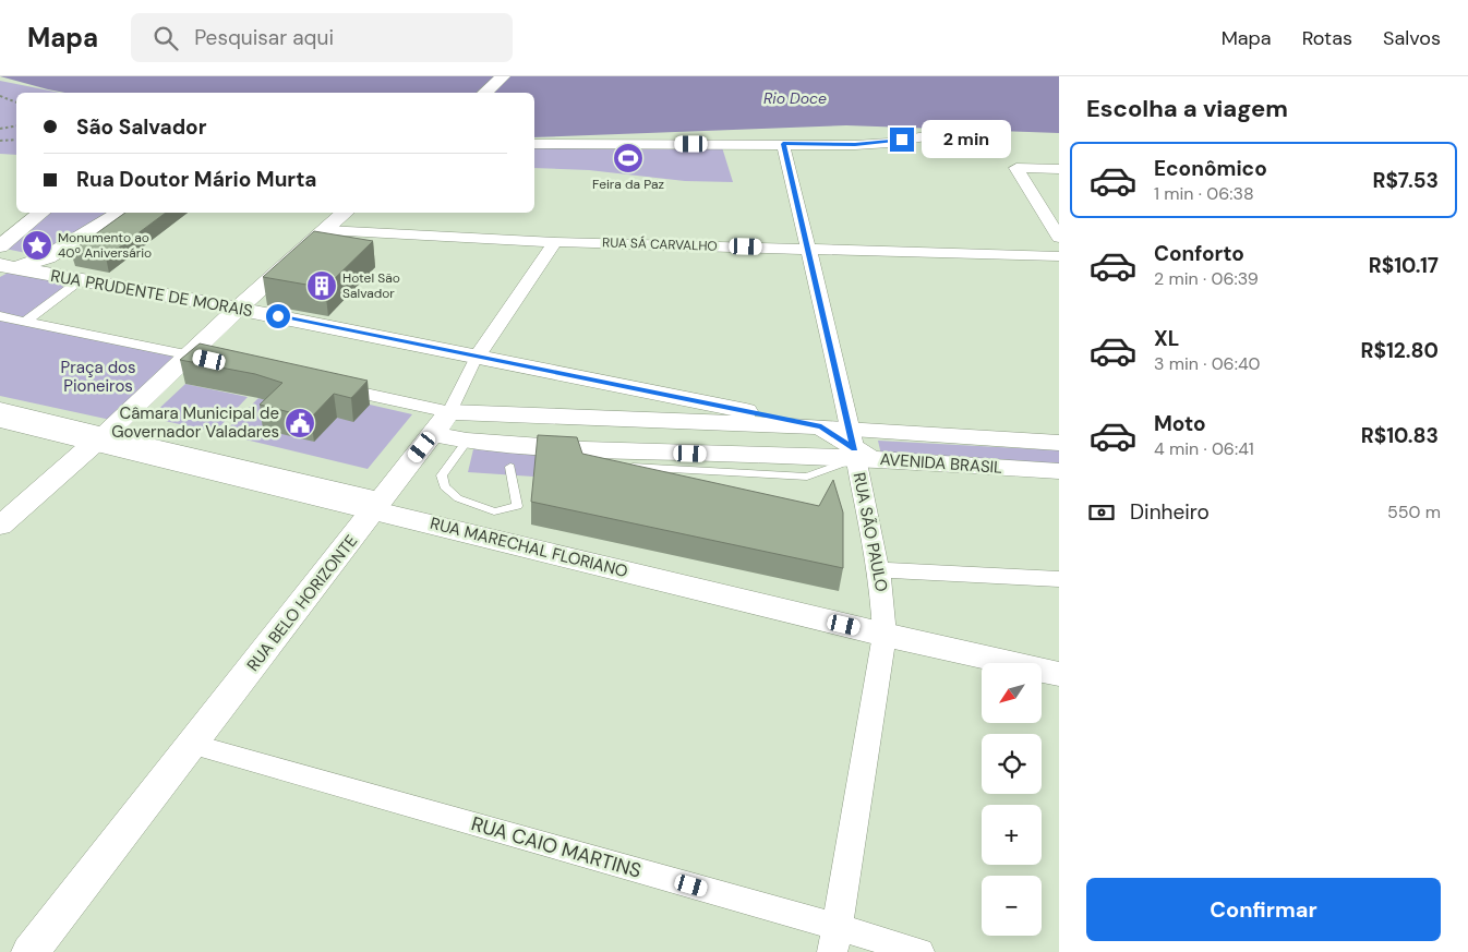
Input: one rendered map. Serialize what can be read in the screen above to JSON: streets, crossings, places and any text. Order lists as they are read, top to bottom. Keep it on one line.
{"streets":{"main road":["RUA MARECHAL FLORIANO"],"street":["RUA SÁ CARVALHO","RUA PRUDENTE DE MORAIS","AVENIDA BRASIL","RUA SÃO PAULO","RUA BELO HORIZONTE","RUA CAIO MARTINS"]},"crossings":[["RUA SÁ CARVALHO","RUA SÃO PAULO"],["RUA SÁ CARVALHO","RUA BELO HORIZONTE"],["RUA PRUDENTE DE MORAIS","AVENIDA BRASIL"],["RUA PRUDENTE DE MORAIS","RUA SÃO PAULO"],["RUA PRUDENTE DE MORAIS","RUA BELO HORIZONTE"],["AVENIDA BRASIL","RUA SÃO PAULO"],["AVENIDA BRASIL","RUA BELO HORIZONTE"],["RUA SÃO PAULO","RUA MARECHAL FLORIANO"],["RUA SÃO PAULO","RUA CAIO MARTINS"],["RUA MARECHAL FLORIANO","RUA BELO HORIZONTE"],["RUA BELO HORIZONTE","RUA CAIO MARTINS"]],"water":["Rio Doce"],"parks":["Praça dos Pioneiros"],"places":{"sports":["Feira da Paz"],"place":["Monumento ao 40º Aniversário"],"building":["Hotel São Salvador"],"public building":["Câmara Municipal de Governador Valadares"]},"north":"bottom left","page":{"header":"Mapa","search":"Pesquisar aqui","nav":["Mapa","Rotas","Salvos"],"heading":"Escolha a viagem","banner":["São Salvador","Rua Doutor Mário Murta"],"bubble":"2 min","list":[{"name":"Econômico","note":"1 min · 06:38","value":"R$7.53"},{"name":"Conforto","note":"2 min · 06:39","value":"R$10.17"},{"name":"XL","note":"3 min · 06:40","value":"R$12.80"},{"name":"Moto","note":"4 min · 06:41","value":"R$10.83"}],"pay":["Dinheiro","550 m"],"map_buttons":["+","−"],"buttons":"Confirmar"}}
